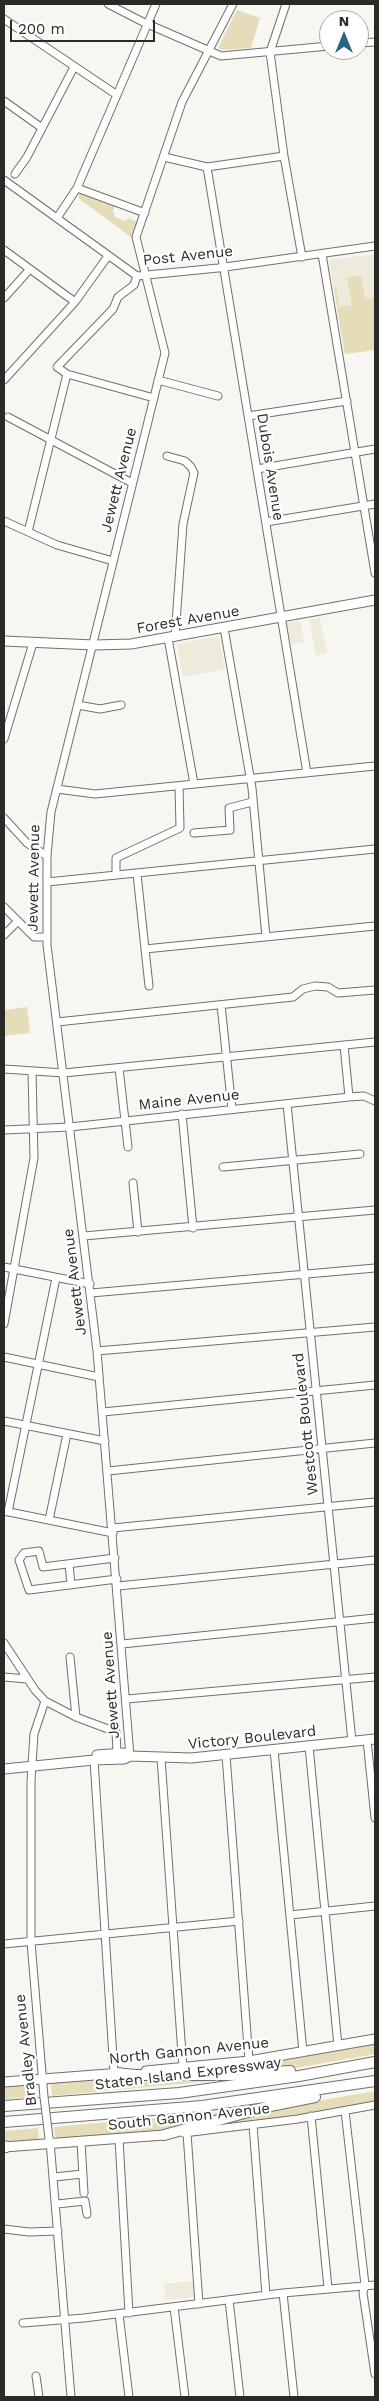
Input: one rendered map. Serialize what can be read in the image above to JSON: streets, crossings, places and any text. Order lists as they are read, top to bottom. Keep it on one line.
{"streets":{"highway":["Staten Island Expressway"],"main road":["Forest Avenue","Victory Boulevard","North Gannon Avenue","South Gannon Avenue"],"street":["Post Avenue","Dubois Avenue","Jewett Avenue","Maine Avenue","Westcott Boulevard","Bradley Avenue"]},"crossings":[["Post Avenue","Dubois Avenue"],["Post Avenue","Jewett Avenue"],["Dubois Avenue","Forest Avenue"],["Jewett Avenue","Forest Avenue"],["Jewett Avenue","Maine Avenue"],["Jewett Avenue","Victory Boulevard"],["Maine Avenue","Westcott Boulevard"],["Westcott Boulevard","Victory Boulevard"],["Victory Boulevard","Bradley Avenue"],["Bradley Avenue","North Gannon Avenue"],["Bradley Avenue","South Gannon Avenue"]],"scale_bar":"200 m","north":"top"}
